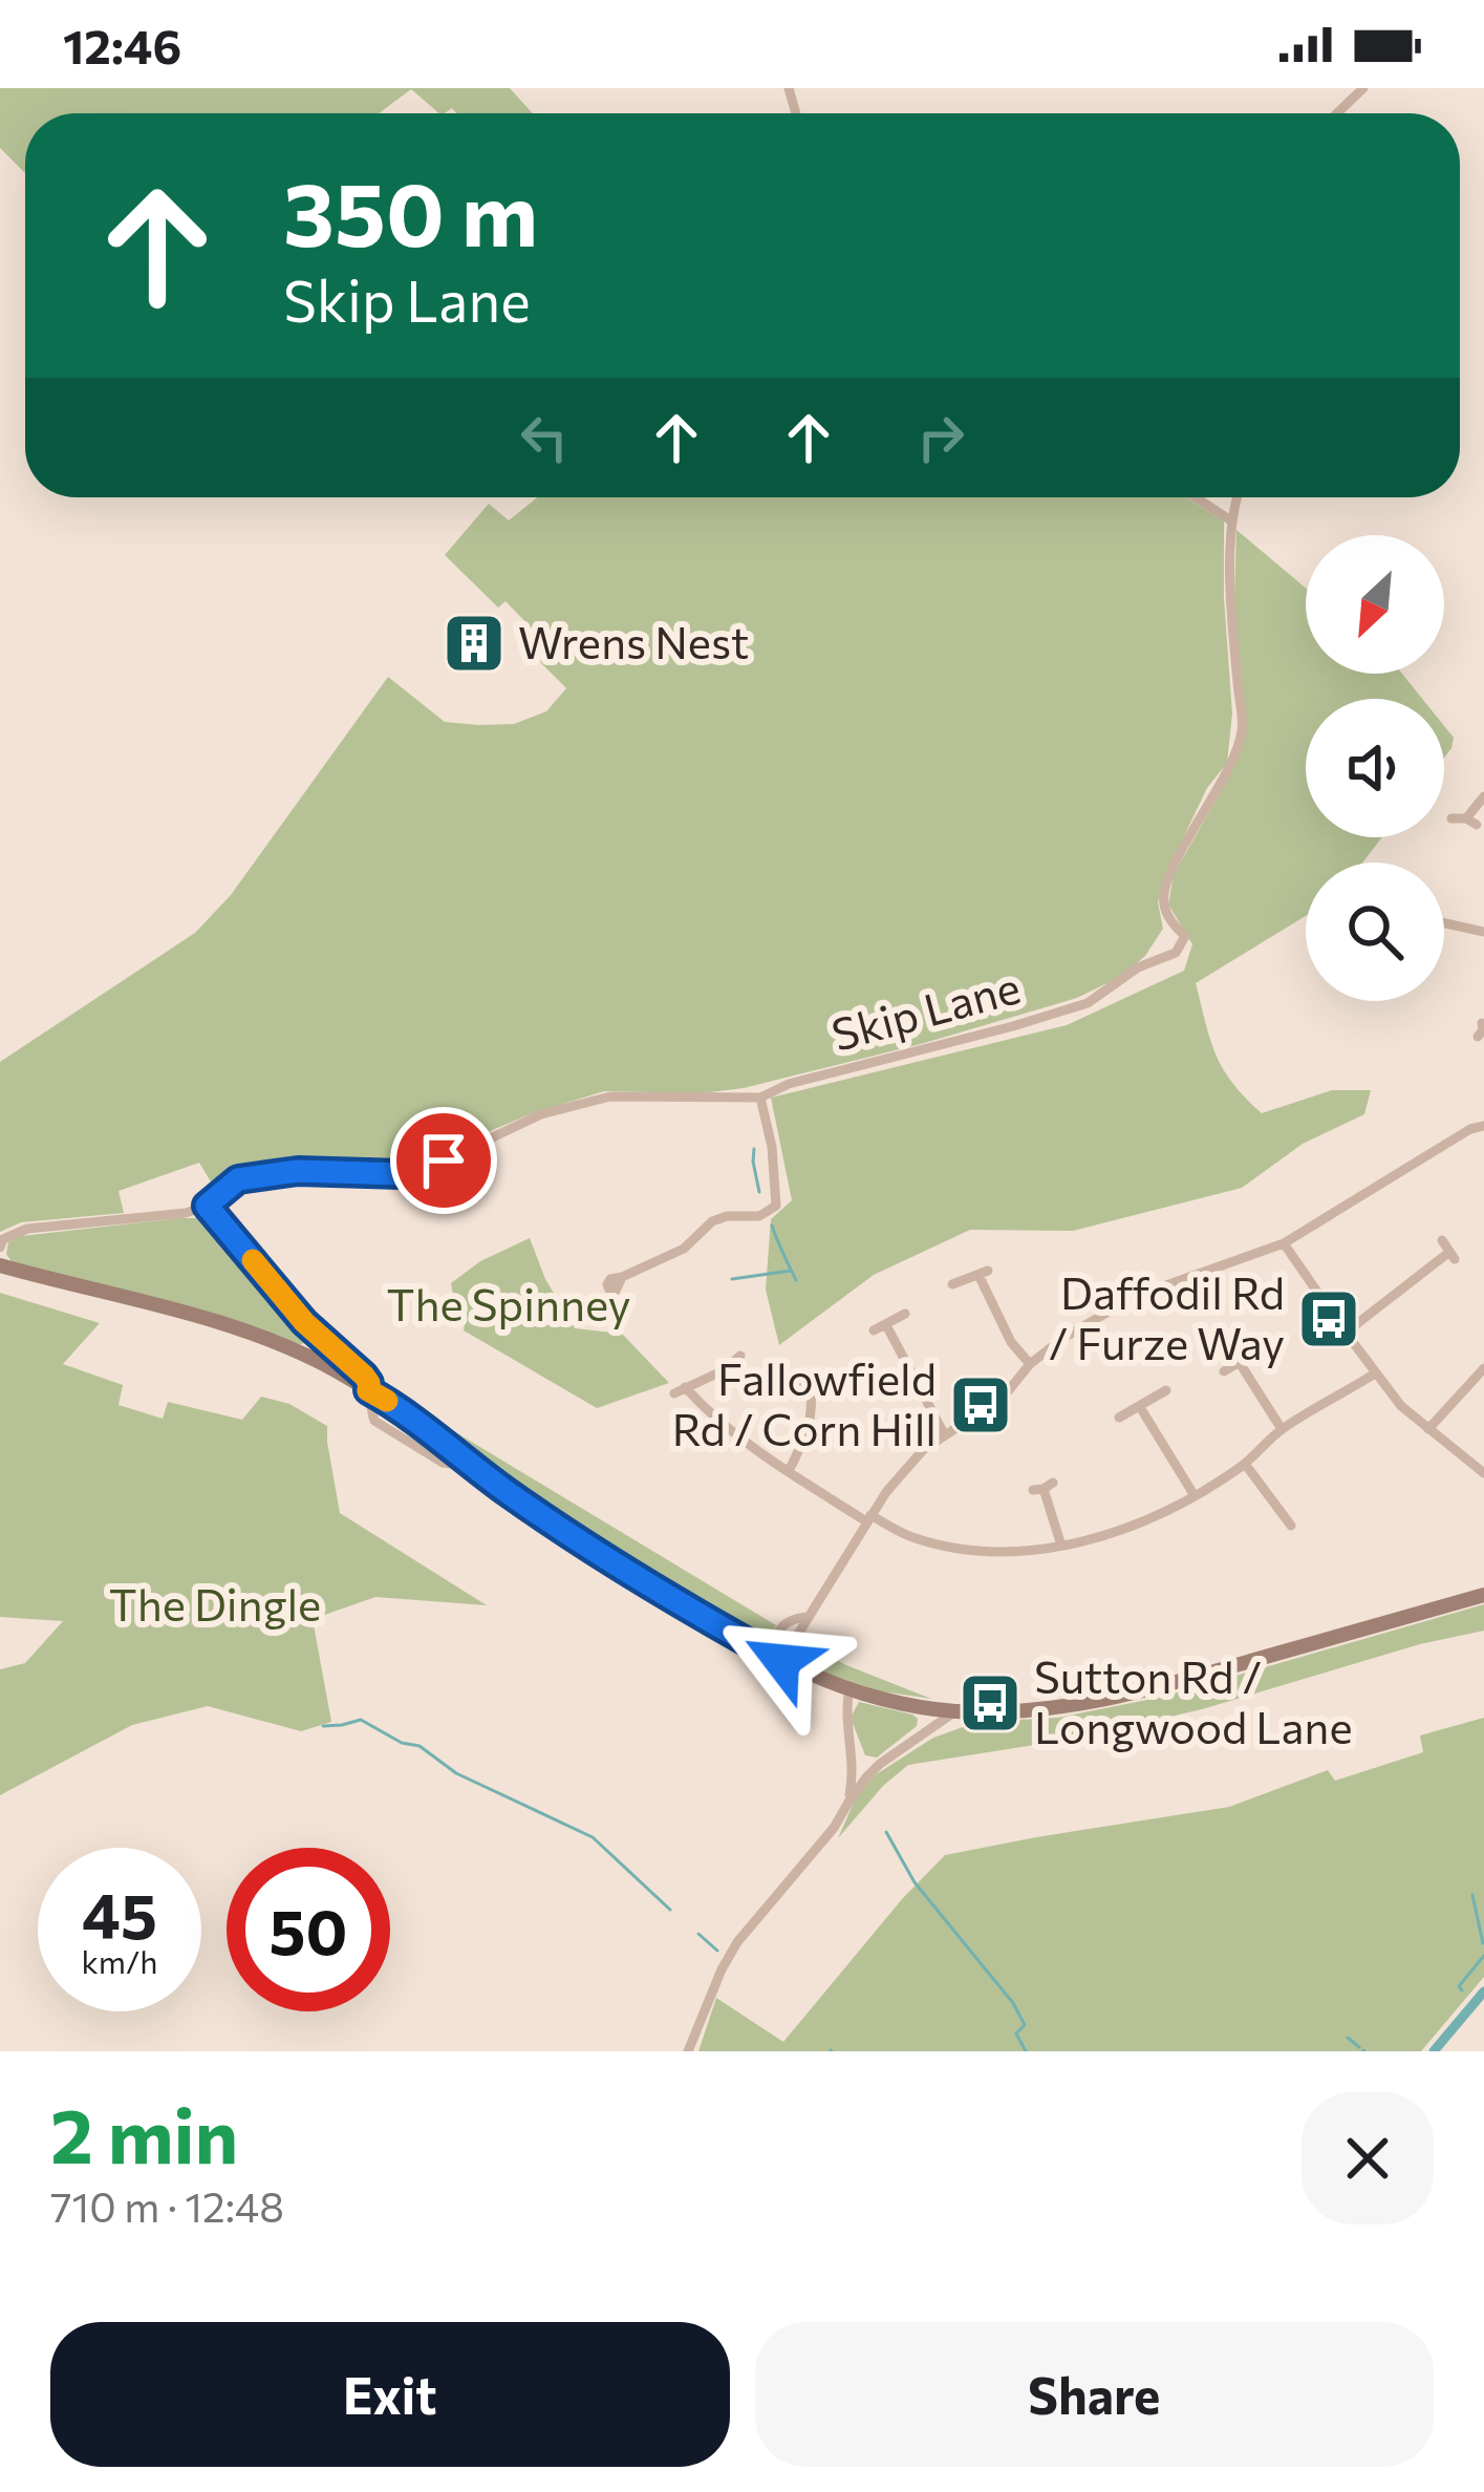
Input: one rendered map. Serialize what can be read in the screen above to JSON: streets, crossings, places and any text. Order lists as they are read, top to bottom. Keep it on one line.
{"streets":{"street":["Skip Lane"]},"parks":["The Spinney","The Dingle"],"places":{"building":["Wrens Nest"],"bus stop":["Daffodil Rd / Furze Way","Fallowfield Rd / Corn Hill","Sutton Rd / Longwood Lane"]},"north":"bottom left","page":{"status":"12:46","turn":["350 m","Skip Lane"],"speed":"45 km/h","limit":"50","heading":["2 min","710 m · 12:48"],"buttons":["Exit","Share"]}}
